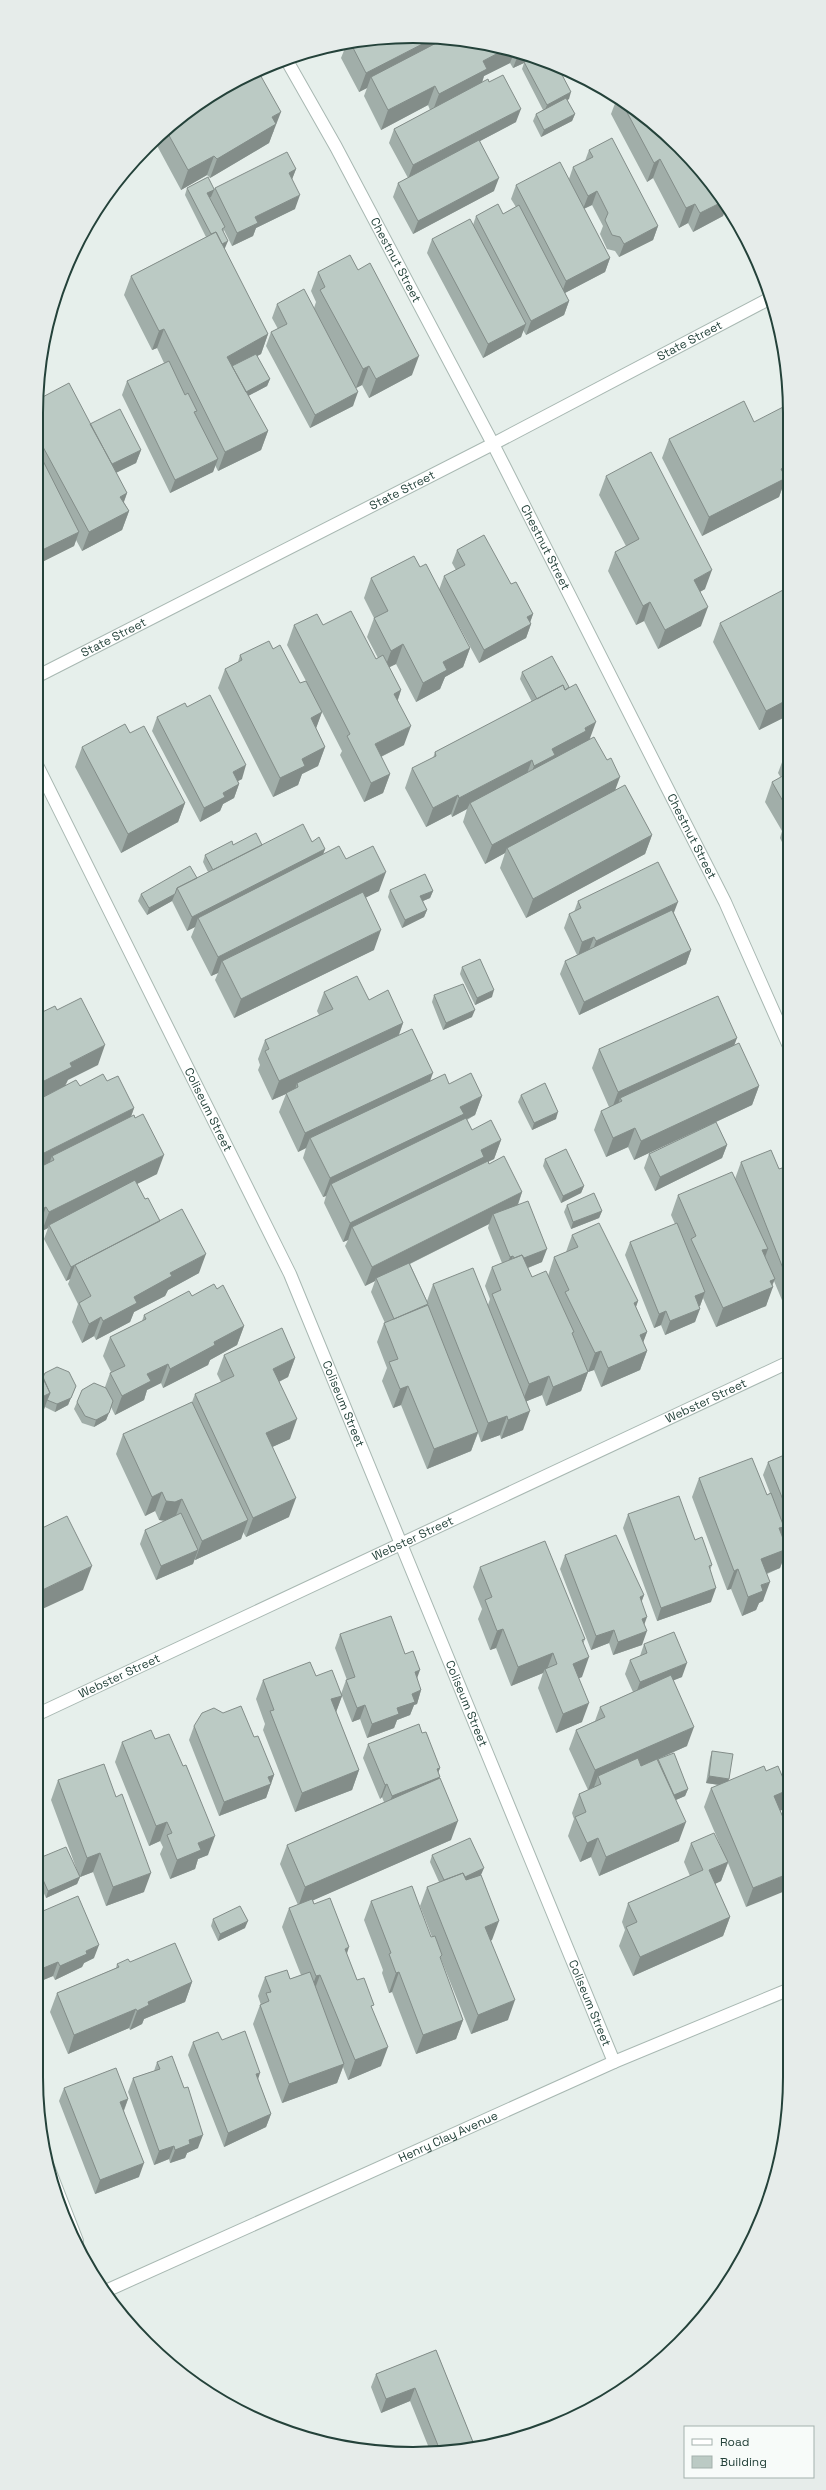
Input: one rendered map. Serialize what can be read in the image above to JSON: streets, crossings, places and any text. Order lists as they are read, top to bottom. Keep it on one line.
{"streets":{"street":["Chestnut Street","State Street","Coliseum Street","Webster Street","Henry Clay Avenue"]},"crossings":[["Chestnut Street","State Street"],["Coliseum Street","Webster Street"],["Coliseum Street","Henry Clay Avenue"]],"legend":["Road","Building"]}
